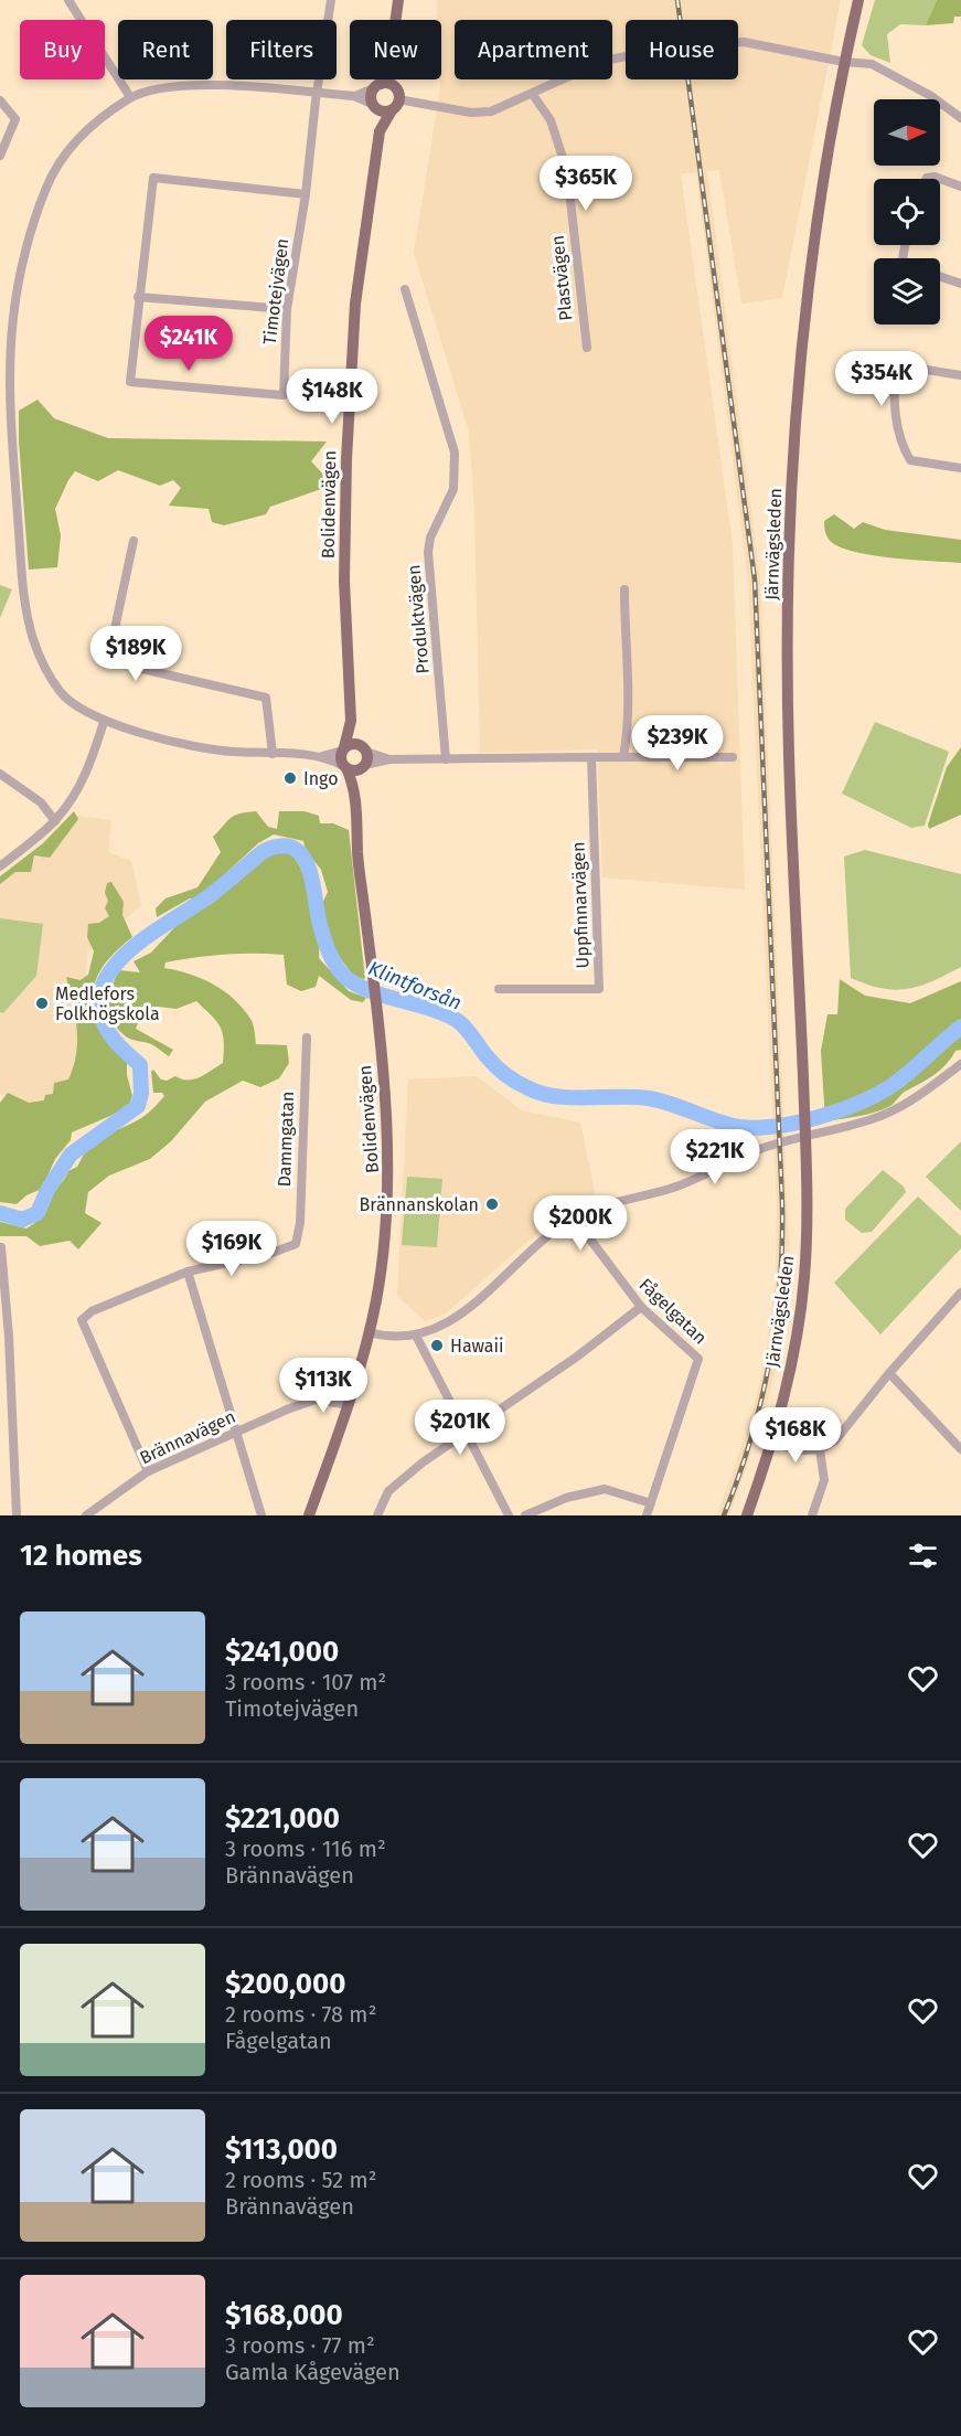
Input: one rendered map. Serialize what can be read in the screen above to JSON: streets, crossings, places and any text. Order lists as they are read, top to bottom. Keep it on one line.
{"streets":{"main road":["Bolidenvägen","Järnvägsleden"],"street":["Plastvägen","Timotejvägen","Produktvägen","Uppfinnarvägen","Dammgatan","Fågelgatan","Brännavägen"]},"crossings":[["Bolidenvägen","Brännavägen"],["Dammgatan","Brännavägen"]],"water":["Klintforsån"],"places":["Ingo","Medlefors Folkhögskola","Brännanskolan","Hawaii"],"north":"right","page":{"chip":["Buy","Rent","Filters","New","Apartment","House"],"price":["$365K","$241K","$354K","$148K","$189K","$239K","$221K","$200K","$169K","$113K","$201K","$168K"],"heading":"12 homes","list":[{"name":"$241,000","note":"3 rooms · 107 m² · Timotejvägen"},{"name":"$221,000","note":"3 rooms · 116 m² · Brännavägen"},{"name":"$200,000","note":"2 rooms · 78 m² · Fågelgatan"},{"name":"$113,000","note":"2 rooms · 52 m² · Brännavägen"},{"name":"$168,000","note":"3 rooms · 77 m² · Gamla Kågevägen"}]}}
